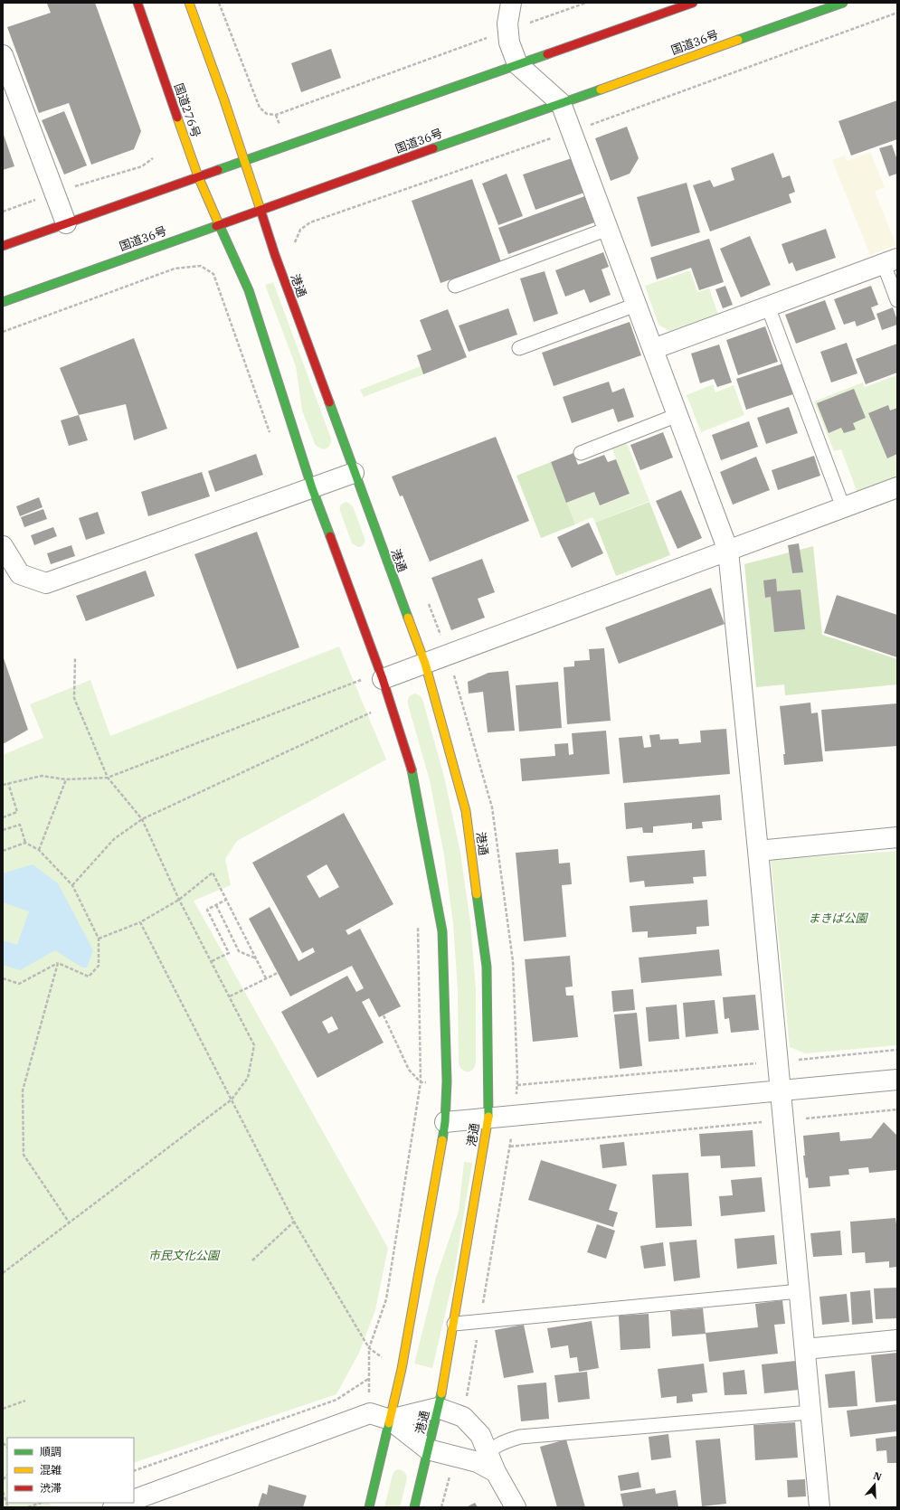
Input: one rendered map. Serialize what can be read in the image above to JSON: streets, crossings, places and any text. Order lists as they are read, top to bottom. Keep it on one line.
{"streets":{"main road":["国道36号","国道276号","港通"]},"crossings":[["国道36号","国道276号"],["国道36号","港通"]],"parks":["まきば公園","市民文化公園"],"legend":["順調","混雑","渋滞"],"north":"top"}
